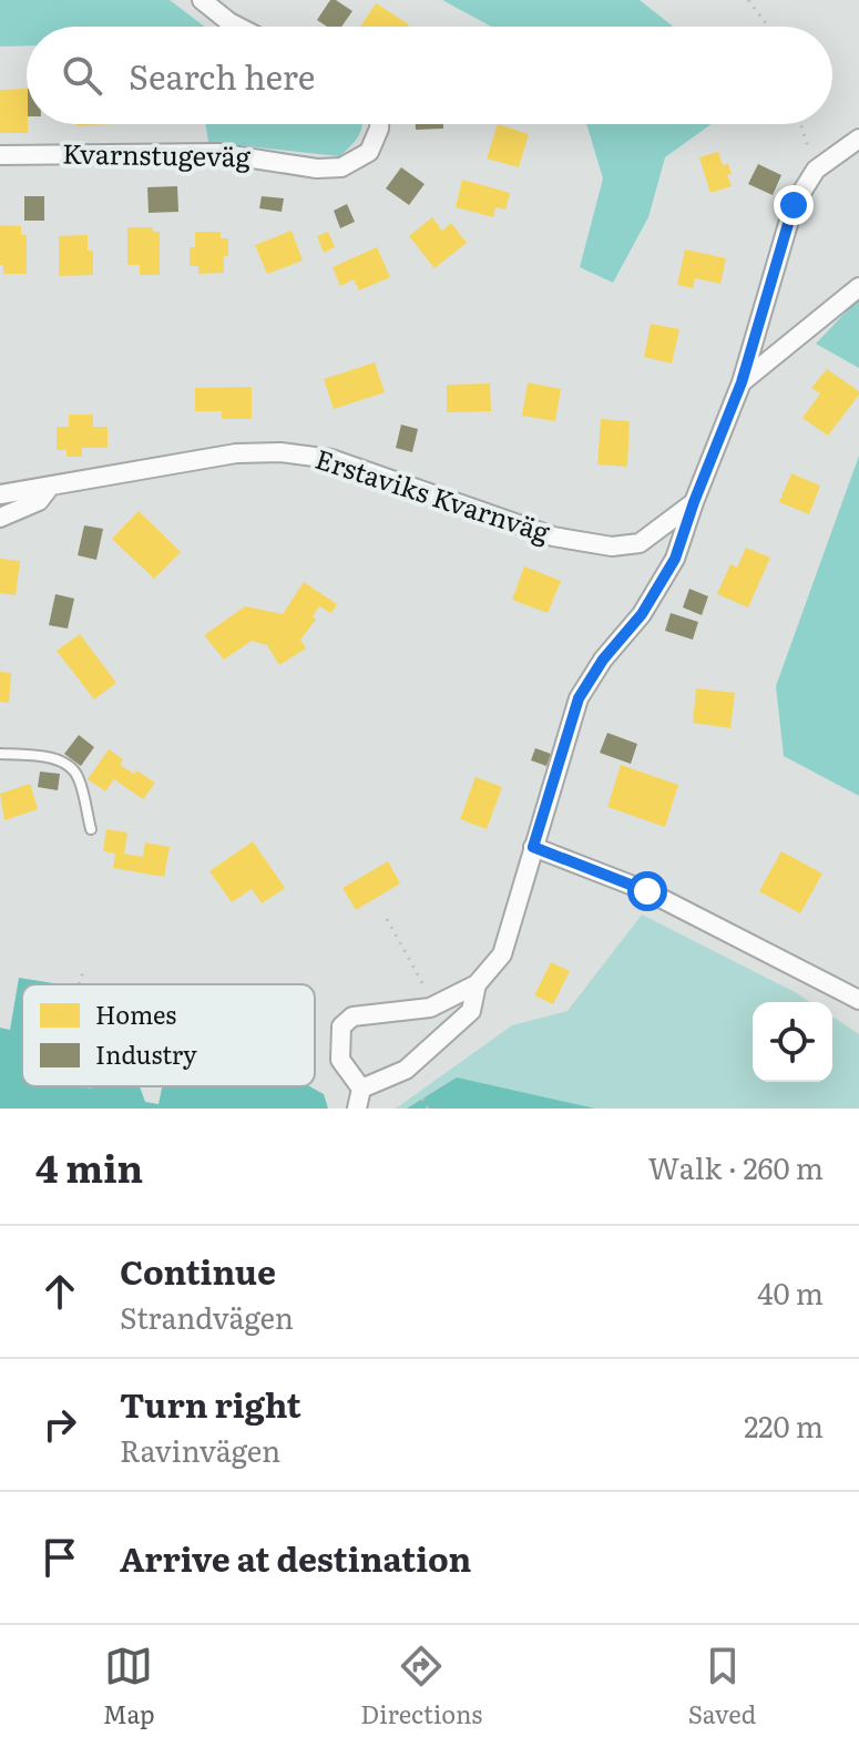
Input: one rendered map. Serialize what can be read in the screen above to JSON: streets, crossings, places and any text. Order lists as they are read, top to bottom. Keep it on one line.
{"streets":{"street":["Kvarnstugeväg","Erstaviks Kvarnväg"]},"legend":["Homes","Industry"],"page":{"search":"Search here","heading":["4 min","Walk · 260 m"],"list":[["Continue","Strandvägen","40 m"],["Turn right","Ravinvägen","220 m"],"Arrive at destination"],"nav":["Map","Directions","Saved"]}}
